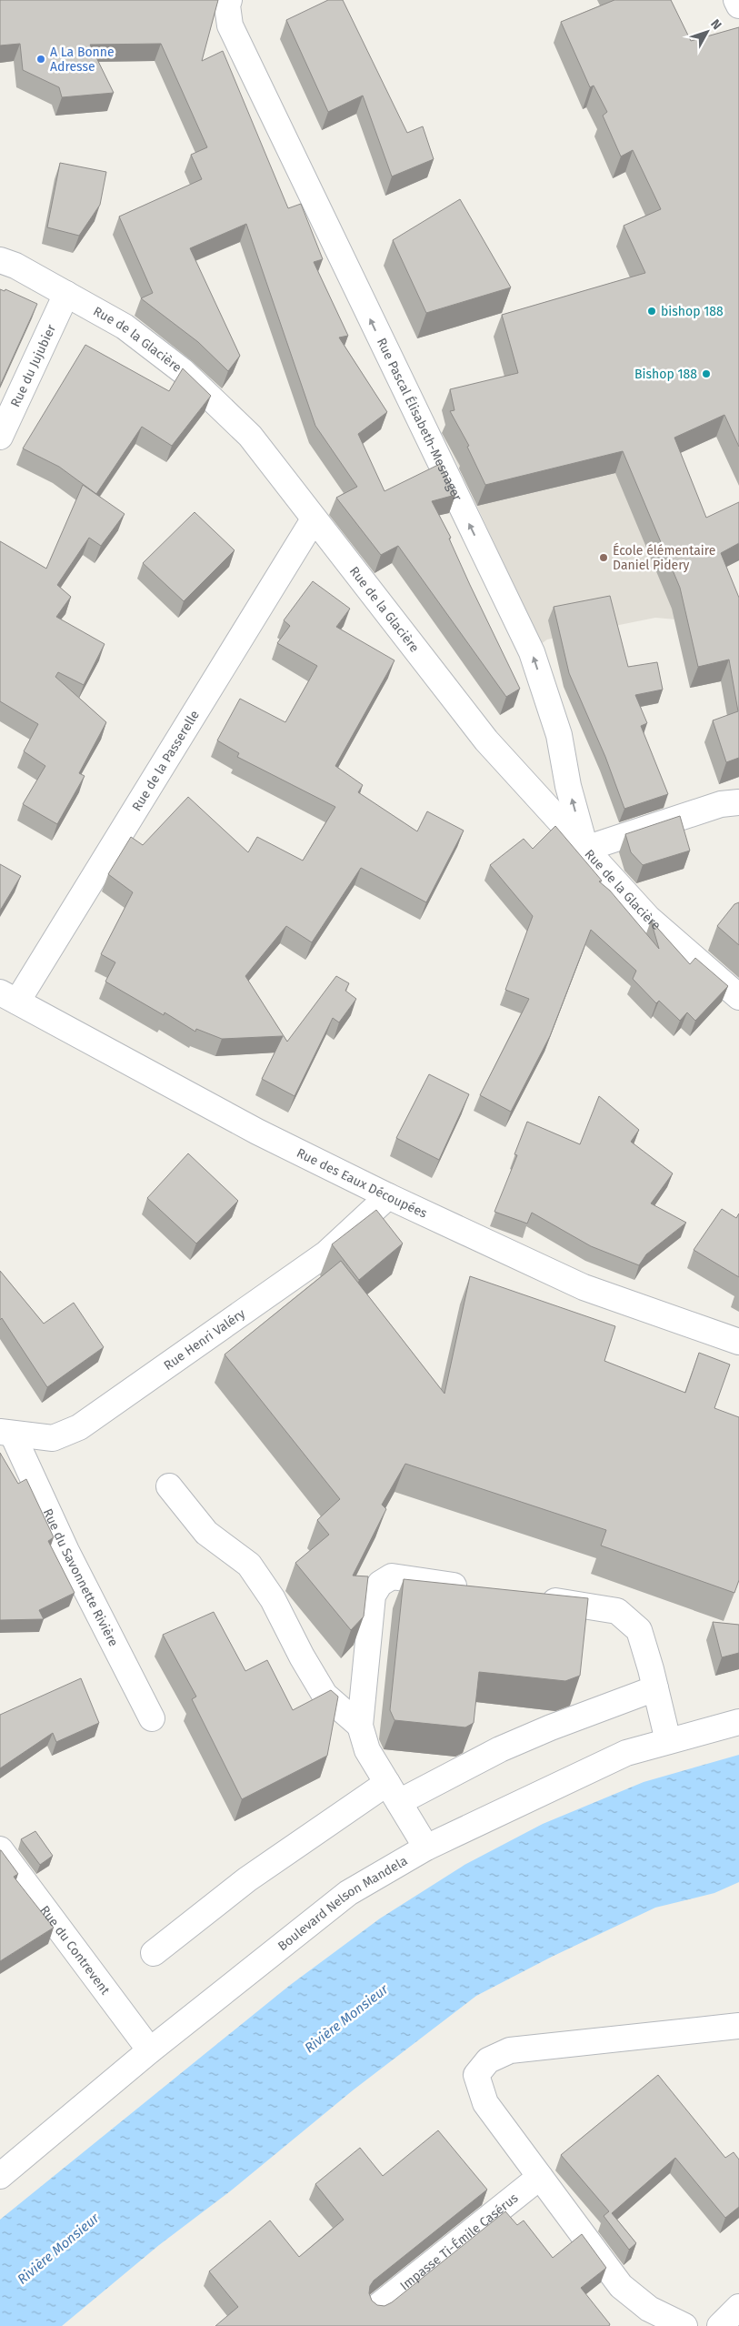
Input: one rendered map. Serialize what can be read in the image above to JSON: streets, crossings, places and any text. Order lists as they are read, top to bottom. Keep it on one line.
{"streets":{"street":["Rue de la Glacière","Rue du Jujubier","Rue Pascal Élisabeth-Mesnager","Rue de la Passerelle","Rue des Eaux Découpées","Rue Henri Valéry","Rue du Savonnette Rivière","Boulevard Nelson Mandela","Rue du Contrevent","Impasse Ti-Émile Casérus"]},"crossings":[["Rue de la Glacière","Rue du Jujubier"],["Rue de la Glacière","Rue Pascal Élisabeth-Mesnager"],["Rue de la Glacière","Rue de la Passerelle"],["Rue de la Passerelle","Rue des Eaux Découpées"],["Rue des Eaux Découpées","Rue Henri Valéry"],["Rue Henri Valéry","Rue du Savonnette Rivière"],["Boulevard Nelson Mandela","Rue du Contrevent"]],"one_way":["Rue Pascal Élisabeth-Mesnager"],"water":["Rivière Monsieur"],"places":["A La Bonne Adresse","bishop 188","Bishop 188","École élémentaire Daniel Pidery"],"north":"top right"}
